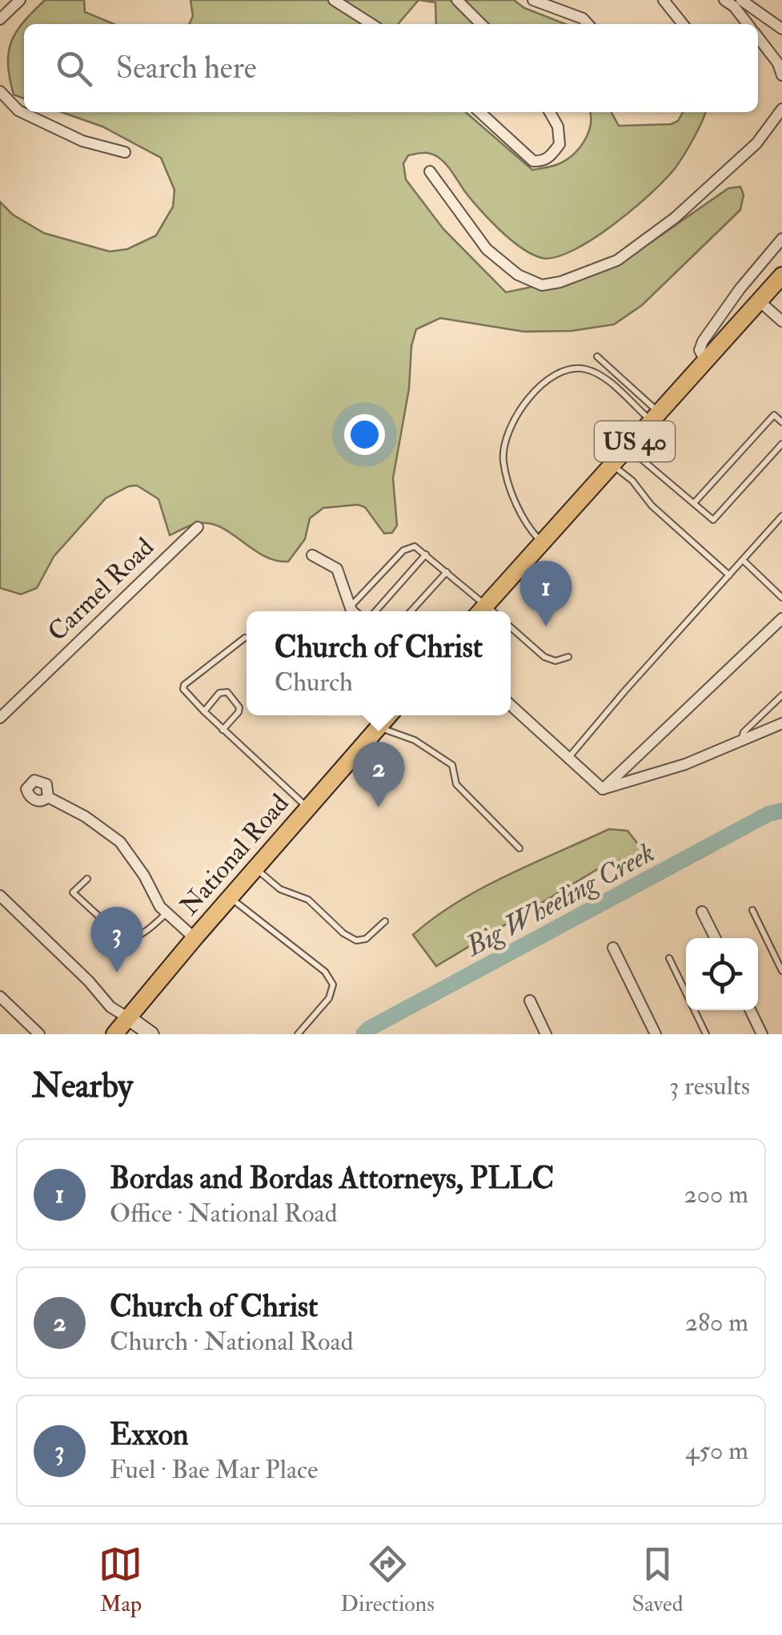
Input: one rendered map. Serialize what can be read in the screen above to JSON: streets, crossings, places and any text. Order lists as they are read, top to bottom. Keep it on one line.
{"streets":{"main road":["US 40","National Road"],"street":["Carmel Road"]},"water":["Big Wheeling Creek"],"page":{"search":"Search here","pins":["1","2","3"],"popup":["Church of Christ","Church"],"heading":["Nearby","3 results"],"list":[{"mark":"1","name":"Bordas and Bordas Attorneys, PLLC","note":"Office · National Road","value":"200 m"},{"mark":"2","name":"Church of Christ","note":"Church · National Road","value":"280 m"},{"mark":"3","name":"Exxon","note":"Fuel · Bae Mar Place","value":"450 m"}],"nav":["Map","Directions","Saved"]}}
